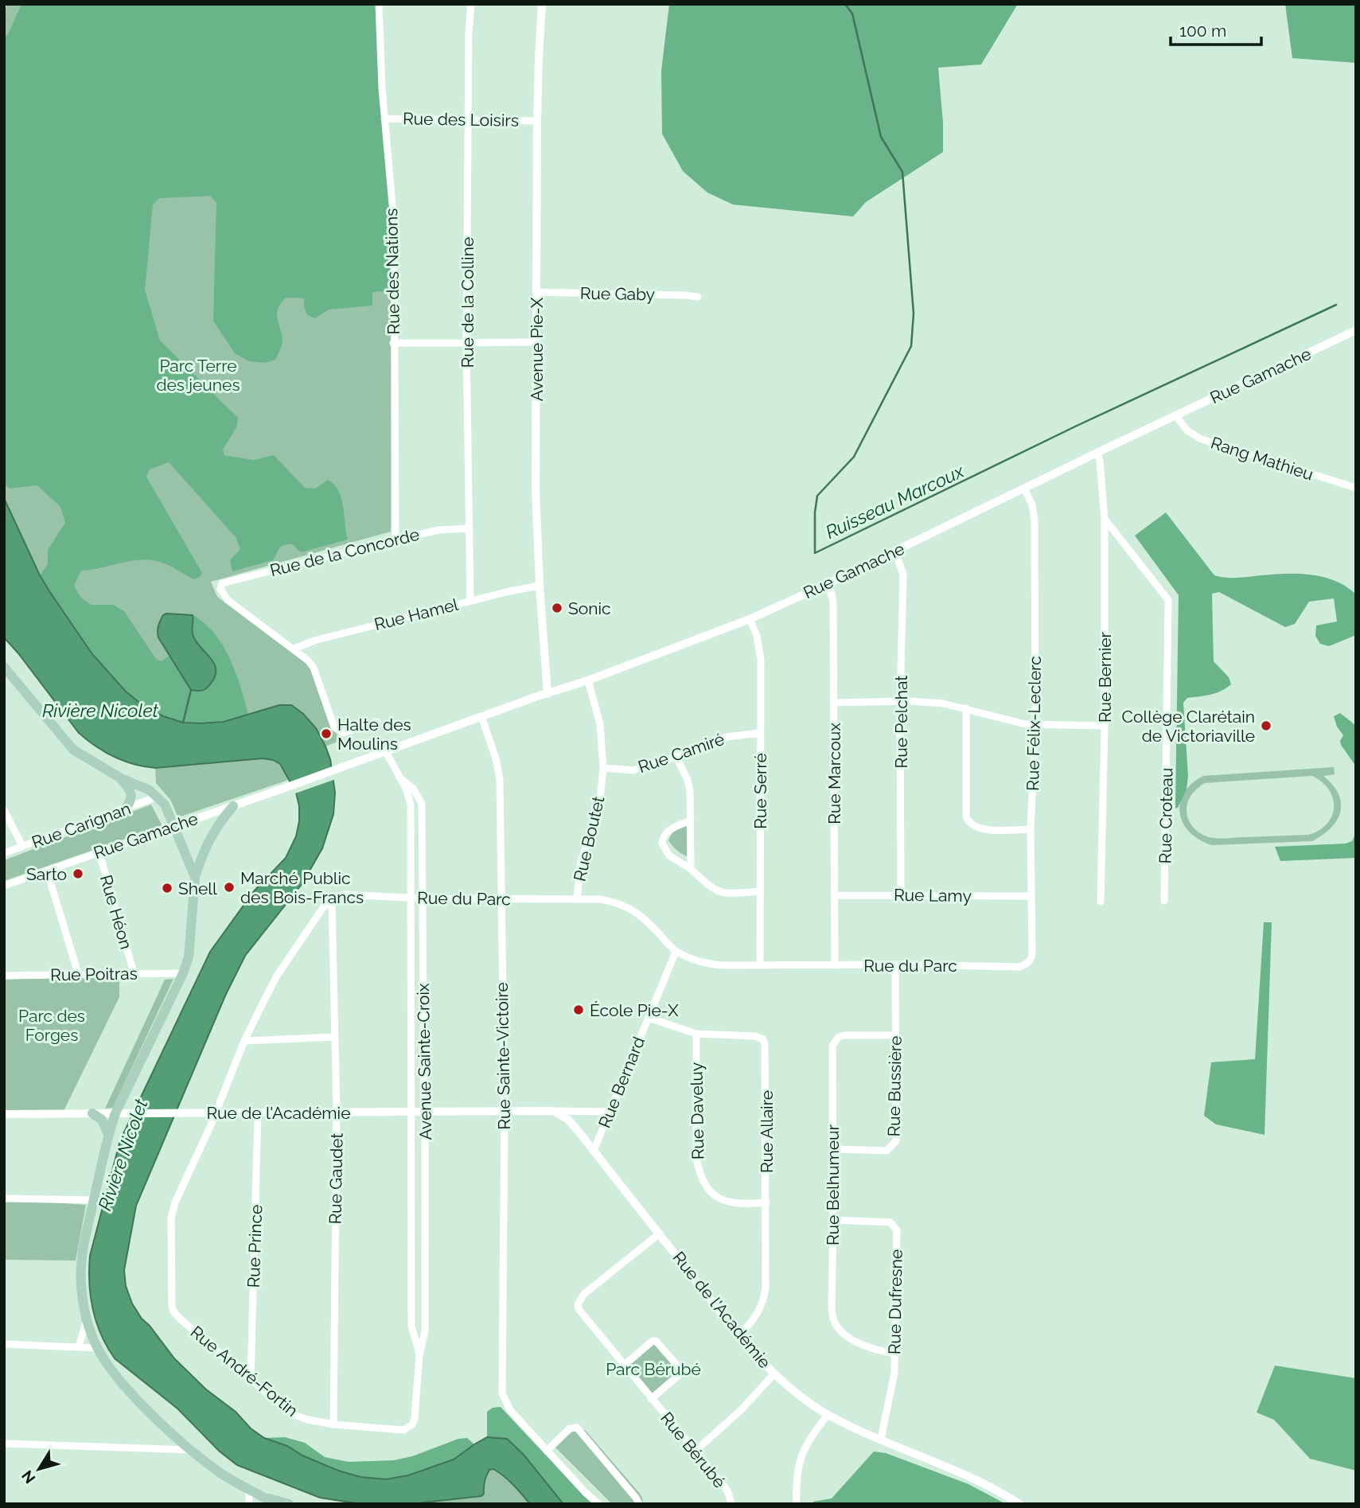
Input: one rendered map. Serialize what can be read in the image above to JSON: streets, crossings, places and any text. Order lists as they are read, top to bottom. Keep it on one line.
{"streets":{"street":["Rue des Loisirs","Rue des Nations","Rue Gaby","Rue de la Colline","Avenue Pie-X","Rue Gamache","Rang Mathieu","Rue de la Concorde","Rue Hamel","Rue Bernier","Rue Pelchat","Rue Félix-Leclerc","Rue Camiré","Rue Marcoux","Rue Serré","Rue Croteau","Rue Carignan","Rue Boutet","Rue Lamy","Rue du Parc","Rue Héon","Rue Poitras","Rue Sainte-Victoire","Avenue Sainte-Croix","Rue Bernard","Rue Bussière","Rue Daveluy","Rue de l'Académie","Rue Allaire","Rue Gaudet","Rue Belhumeur","Rue Prince","Rue Dufresne","Rue André-Fortin","Rue Bérubé"]},"crossings":[["Rue des Loisirs","Rue des Nations"],["Rue des Loisirs","Rue de la Colline"],["Rue des Loisirs","Avenue Pie-X"],["Rue des Nations","Rue de la Concorde"],["Rue Gaby","Avenue Pie-X"],["Rue de la Colline","Rue de la Concorde"],["Rue de la Colline","Rue Hamel"],["Avenue Pie-X","Rue Gamache"],["Avenue Pie-X","Rue Hamel"],["Rue Gamache","Rang Mathieu"],["Rue Gamache","Rue Bernier"],["Rue Gamache","Rue Pelchat"],["Rue Gamache","Rue Félix-Leclerc"],["Rue Gamache","Rue Marcoux"],["Rue Gamache","Rue Serré"],["Rue Gamache","Rue Boutet"],["Rue Gamache","Rue Héon"],["Rue Gamache","Rue Sainte-Victoire"],["Rue Gamache","Avenue Sainte-Croix"],["Rue de la Concorde","Rue Hamel"],["Rue Bernier","Rue Croteau"],["Rue Pelchat","Rue Lamy"],["Rue Félix-Leclerc","Rue Lamy"],["Rue Félix-Leclerc","Rue du Parc"],["Rue Camiré","Rue Serré"],["Rue Camiré","Rue Boutet"],["Rue Marcoux","Rue Lamy"],["Rue Marcoux","Rue du Parc"],["Rue Serré","Rue du Parc"],["Rue Boutet","Rue du Parc"],["Rue du Parc","Rue Sainte-Victoire"],["Rue du Parc","Avenue Sainte-Croix"],["Rue du Parc","Rue Bernard"],["Rue du Parc","Rue Bussière"],["Rue du Parc","Rue Gaudet"],["Rue Héon","Rue Poitras"],["Rue Sainte-Victoire","Rue de l'Académie"],["Avenue Sainte-Croix","Rue de l'Académie"],["Avenue Sainte-Croix","Rue André-Fortin"],["Rue Bernard","Rue de l'Académie"],["Rue Bernard","Rue Allaire"],["Rue Bussière","Rue Belhumeur"],["Rue Daveluy","Rue Allaire"],["Rue de l'Académie","Rue Allaire"],["Rue de l'Académie","Rue Gaudet"],["Rue de l'Académie","Rue Prince"],["Rue de l'Académie","Rue Dufresne"],["Rue de l'Académie","Rue André-Fortin"],["Rue de l'Académie","Rue Bérubé"],["Rue Gaudet","Rue André-Fortin"],["Rue Belhumeur","Rue Dufresne"],["Rue Prince","Rue André-Fortin"]],"water":["Ruisseau Marcoux","Rivière Nicolet"],"parks":["Parc Terre des jeunes","Parc des Forges","Parc Bérubé"],"places":["Sonic","Collège Clarétain de Victoriaville","Halte des Moulins","Sarto","Marché Public des Bois-Francs","Shell","École Pie-X"],"scale_bar":"100 m","north":"bottom left"}
